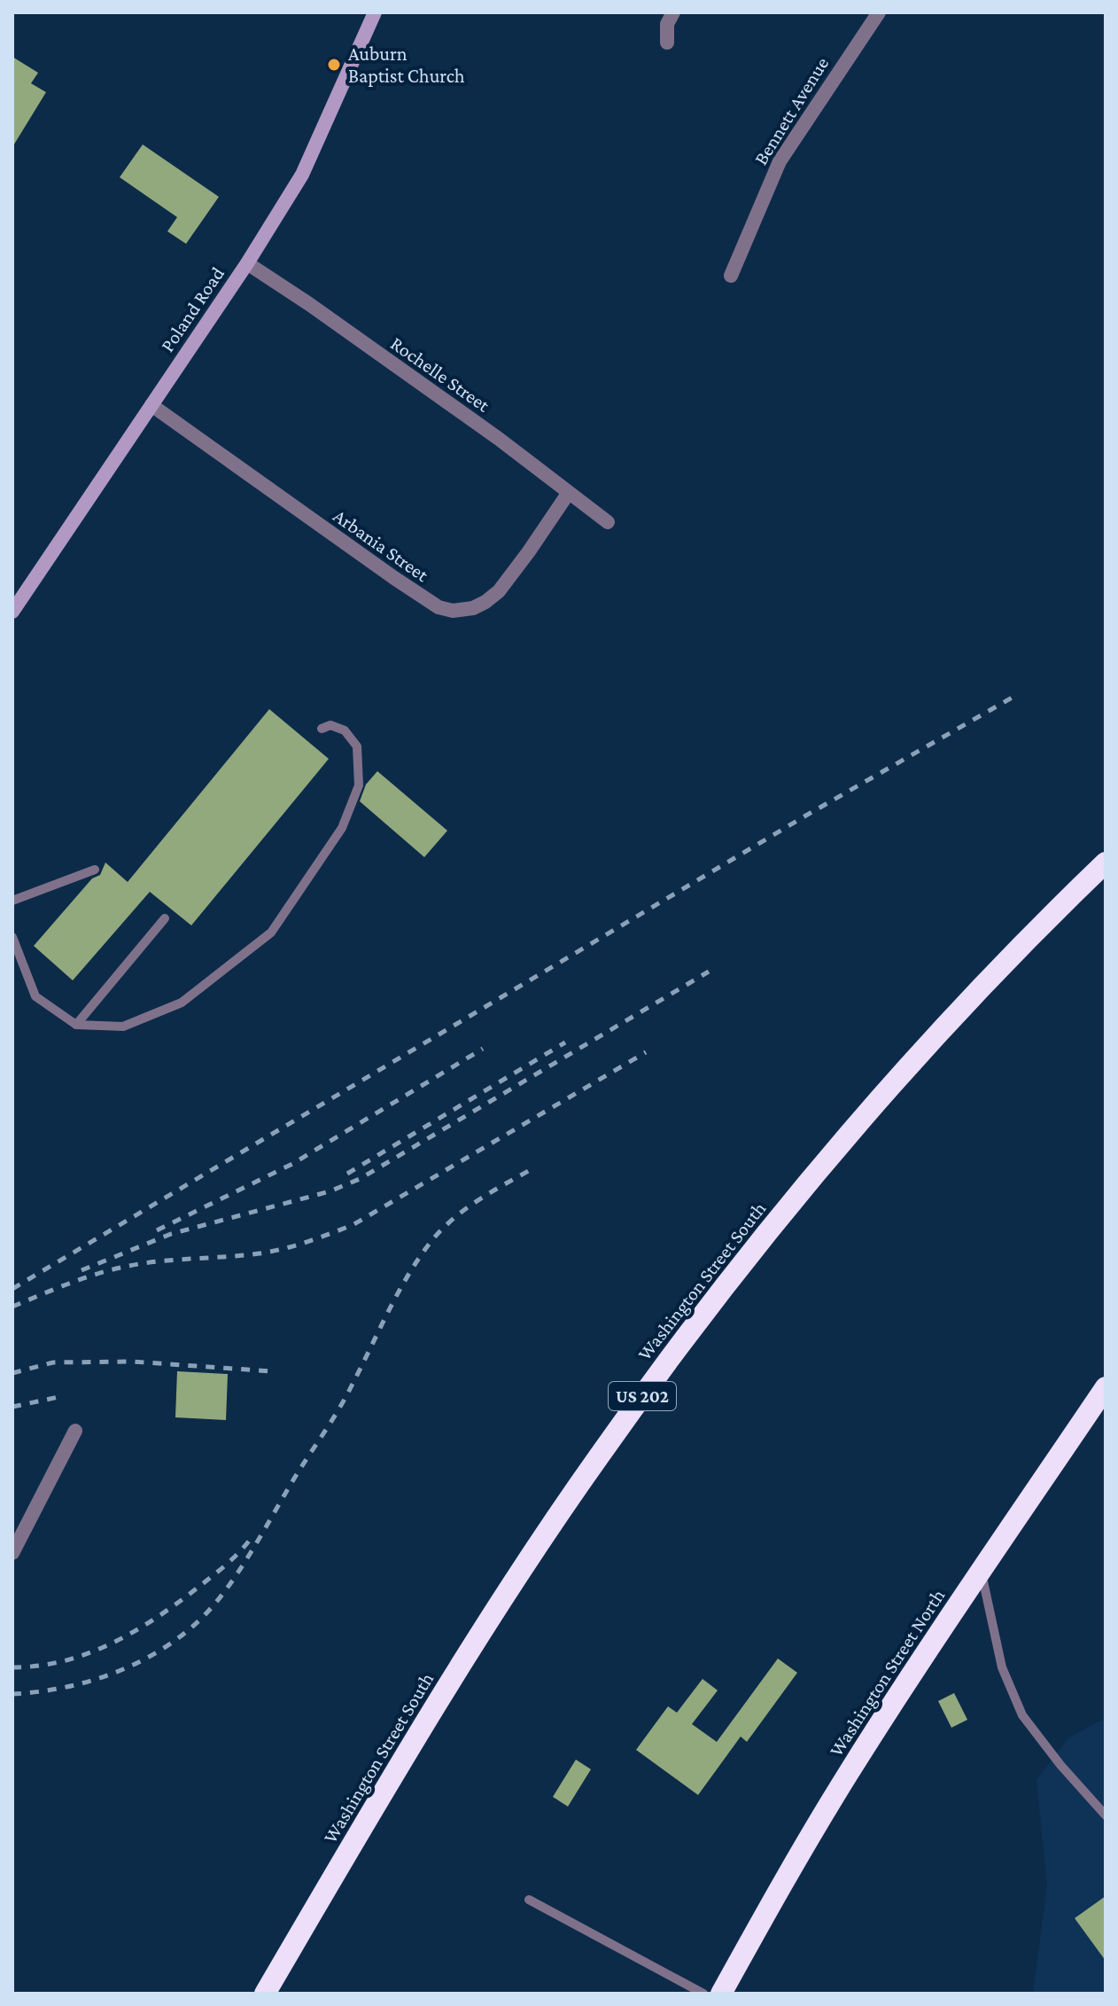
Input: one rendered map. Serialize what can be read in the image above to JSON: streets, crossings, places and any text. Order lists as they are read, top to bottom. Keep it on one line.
{"streets":{"highway":["Washington Street South","US 202","Washington Street North"],"street":["Bennett Avenue","Poland Road","Rochelle Street","Arbania Street"]},"crossings":[["Poland Road","Rochelle Street"],["Poland Road","Arbania Street"],["Rochelle Street","Arbania Street"]],"places":["Auburn Baptist Church"]}
